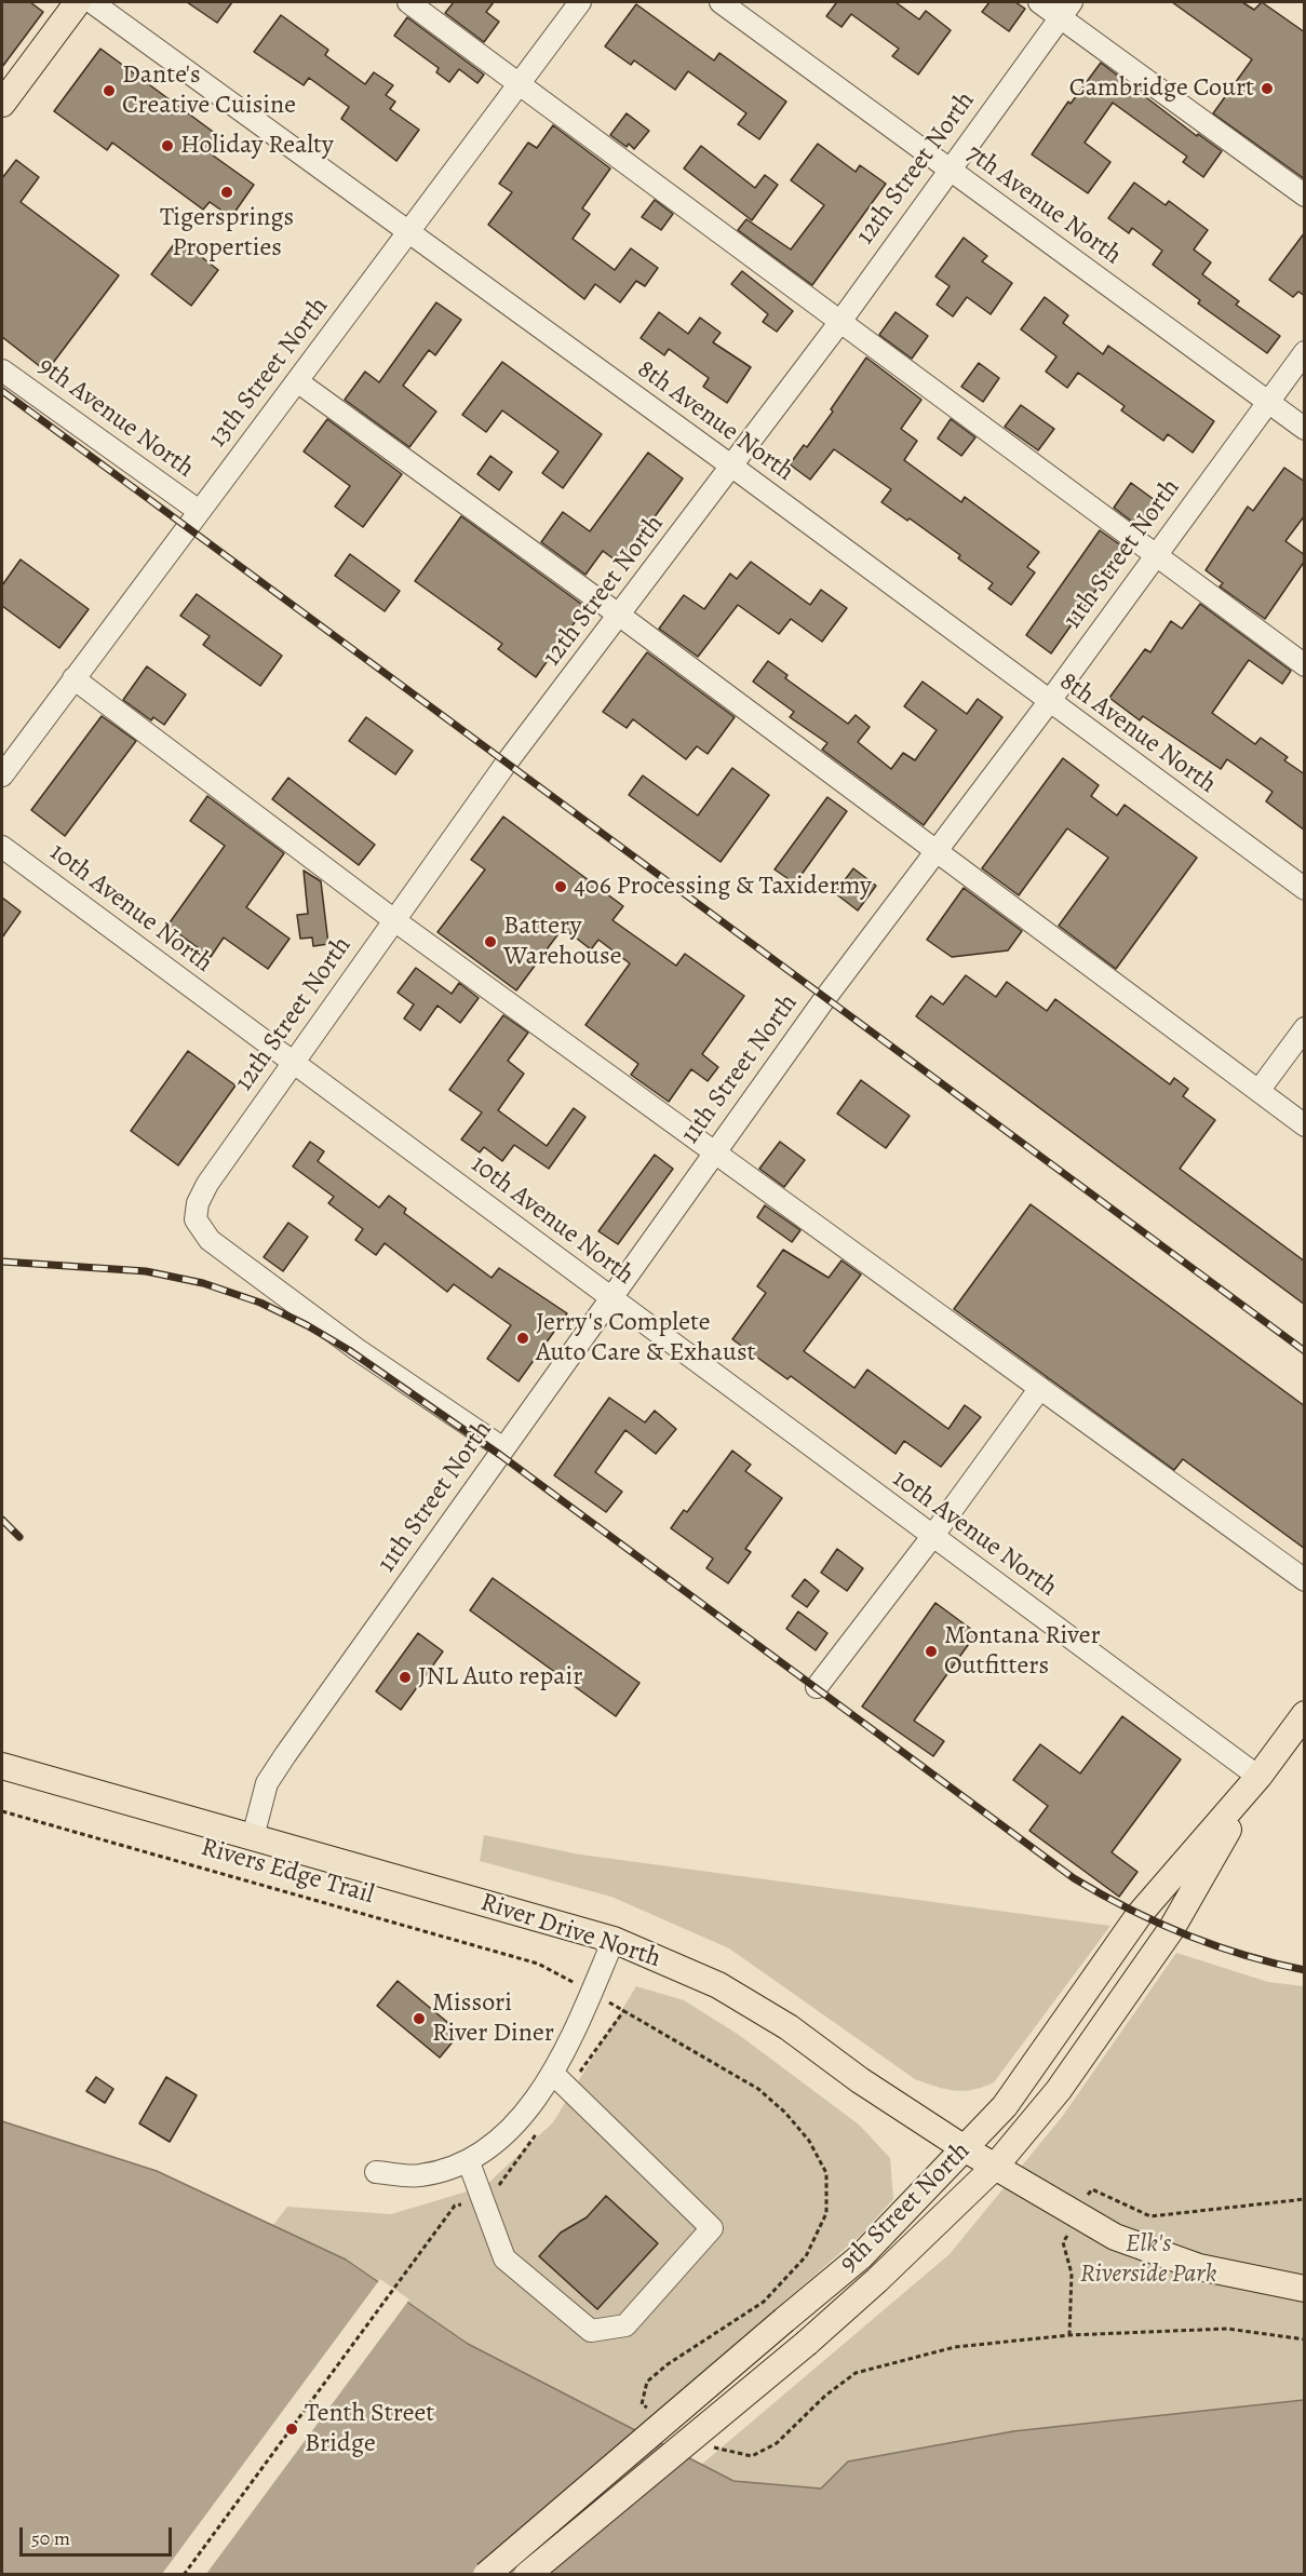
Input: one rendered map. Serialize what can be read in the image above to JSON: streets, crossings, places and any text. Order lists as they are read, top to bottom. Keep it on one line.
{"streets":{"main road":["River Drive North","9th Street North"],"street":["12th Street North","7th Avenue North","13th Street North","9th Avenue North","8th Avenue North","11th Street North","10th Avenue North"],"path":["Rivers Edge Trail"]},"crossings":[["12th Street North","7th Avenue North"],["12th Street North","8th Avenue North"],["12th Street North","11th Street North"],["12th Street North","10th Avenue North"],["7th Avenue North","11th Street North"],["13th Street North","9th Avenue North"],["13th Street North","8th Avenue North"],["8th Avenue North","11th Street North"],["11th Street North","10th Avenue North"],["11th Street North","River Drive North"],["10th Avenue North","9th Street North"],["River Drive North","9th Street North"]],"parks":["Elk's Riverside Park"],"places":["Cambridge Court","Dante's Creative Cuisine","Holiday Realty","Tigersprings Properties","406 Processing & Taxidermy","Battery Warehouse","Jerry's Complete Auto Care & Exhaust","Montana River Outfitters","JNL Auto repair","Missori River Diner","Tenth Street Bridge"],"scale_bar":"50 m"}
